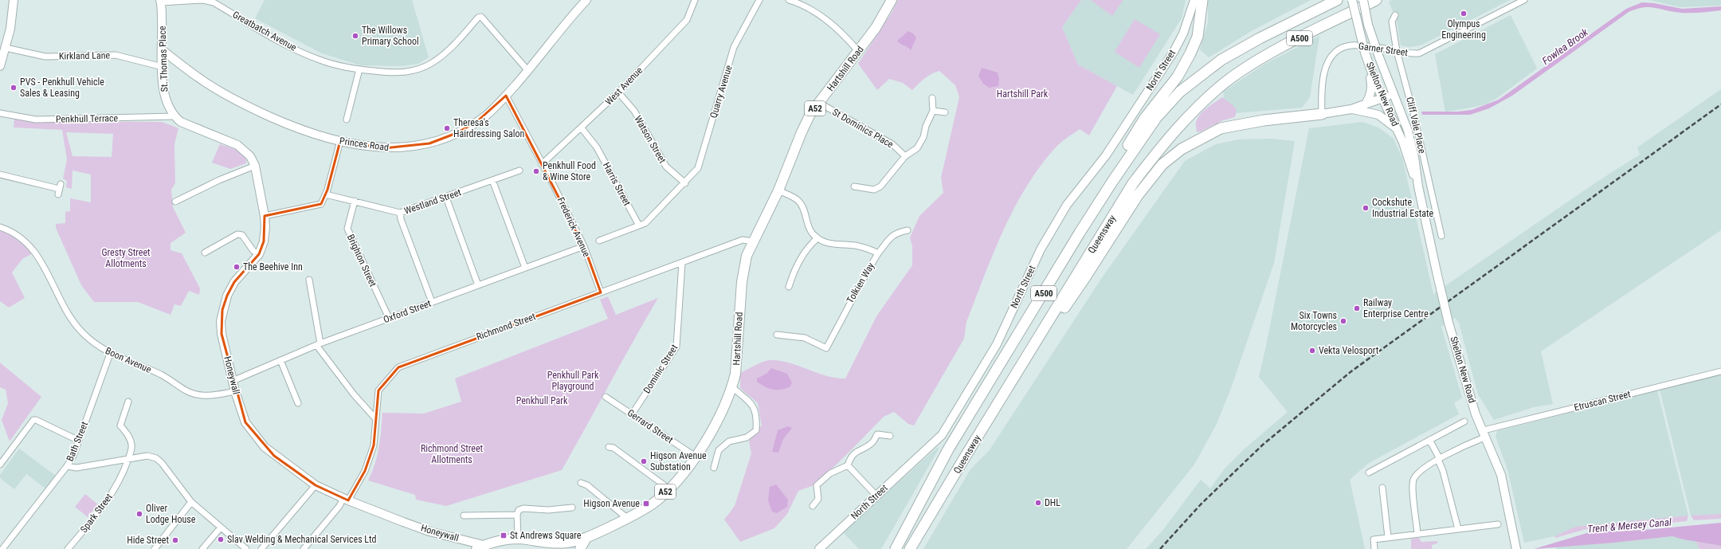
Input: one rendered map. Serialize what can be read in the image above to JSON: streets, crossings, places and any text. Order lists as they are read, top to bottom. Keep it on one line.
{"streets":{"highway":["A500","Queensway"],"main road":["Hartshill Road","A52"],"street":["Greatbatch Avenue","Garner Street","Kirkland Lane","St. Thomas Place","North Street","West Avenue","Quarry Avenue","Shelton New Road","Penkhull Terrace","Cliff Vale Place","St Dominics Place","Watson Street","Princes Road","Harris Street","Westland Street","Frederick Avenue","Brighton Street","Tolkien Way","Oxford Street","Richmond Street","Boon Avenue","Dominic Street","Honeywall","Etruscan Street","Gerrard Street","Bath Street","Spark Street"]},"crossings":[["Greatbatch Avenue","St. Thomas Place"],["Greatbatch Avenue","Princes Road"],["Garner Street","Cliff Vale Place"],["Kirkland Lane","St. Thomas Place"],["St. Thomas Place","Penkhull Terrace"],["St. Thomas Place","Princes Road"],["St. Thomas Place","Honeywall"],["Hartshill Road","A52"],["Hartshill Road","St Dominics Place"],["Hartshill Road","Richmond Street"],["Hartshill Road","Honeywall"],["Hartshill Road","Gerrard Street"],["West Avenue","Watson Street"],["West Avenue","Harris Street"],["West Avenue","Frederick Avenue"],["Quarry Avenue","Watson Street"],["Shelton New Road","Etruscan Street"],["Penkhull Terrace","Honeywall"],["Princes Road","Frederick Avenue"],["Westland Street","Brighton Street"],["Frederick Avenue","Oxford Street"],["Frederick Avenue","Richmond Street"],["Brighton Street","Oxford Street"],["Oxford Street","Honeywall"],["Richmond Street","Dominic Street"],["Richmond Street","Honeywall"],["Boon Avenue","Honeywall"],["Boon Avenue","Bath Street"],["Dominic Street","Gerrard Street"]],"water":["Fowlea Brook","Trent & Mersey Canal"],"parks":["Hartshill Park","Gresty Street Allotments","Penkhull Park Playground","Penkhull Park","Richmond Street Allotments"],"places":{"other":["Olympus Engineering","The Willows Primary School","PVS - Penkhull Vehicle Sales & Leasing","Theresa's Hairdressing Salon","Penkhull Food & Wine Store","Cockshute Industrial Estate","The Beehive Inn","Railway Enterprise Centre","Six Towns Motorcycles","Vekta Velosport","Higson Avenue Substation","DHL","Oliver Lodge House","Slav Welding & Mechanical Services Ltd","Hide Street"],"transit":["Higson Avenue","St Andrews Square"]}}
